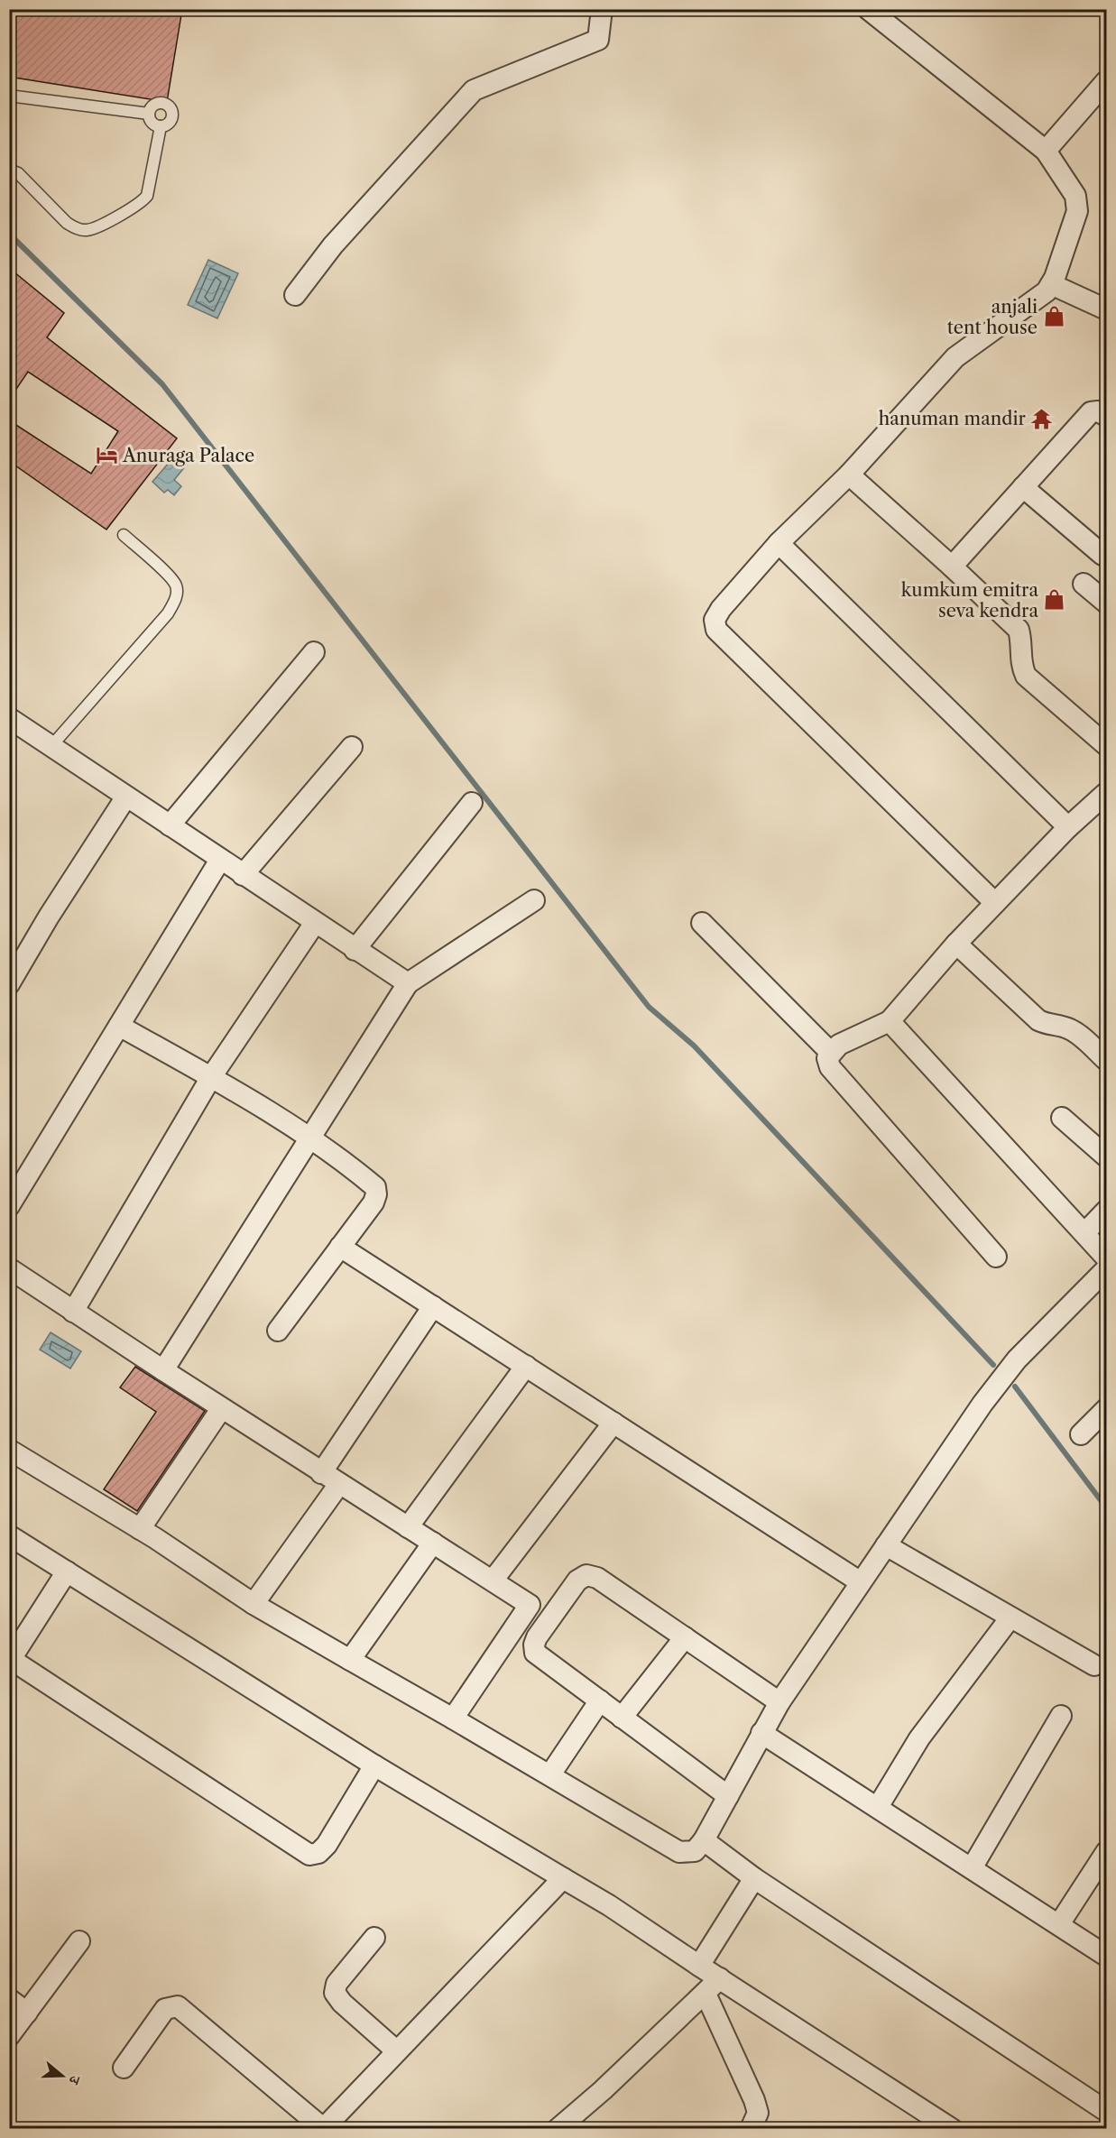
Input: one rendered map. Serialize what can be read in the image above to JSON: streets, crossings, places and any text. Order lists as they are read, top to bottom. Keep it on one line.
{"places":{"shop":["anjali tent house","kumkum emitra seva kendra"],"temple":["hanuman mandir"],"hotel":["Anuraga Palace"]},"north":"right"}
